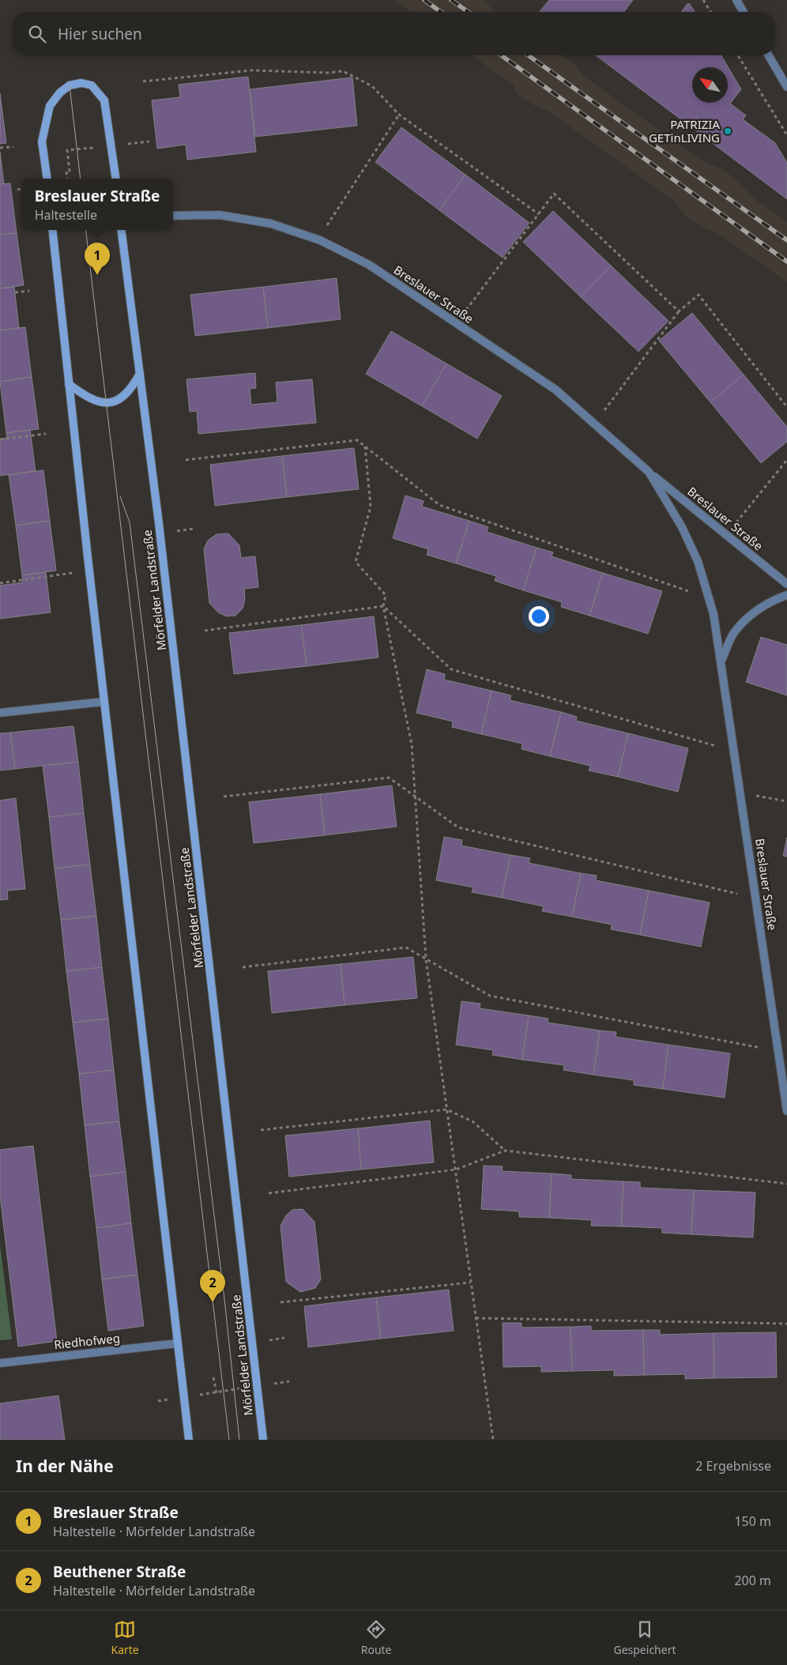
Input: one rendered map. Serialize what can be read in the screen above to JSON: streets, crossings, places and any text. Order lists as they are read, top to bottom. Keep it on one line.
{"streets":{"main road":["Mörfelder Landstraße"],"street":["Breslauer Straße","Riedhofweg"]},"places":["PATRIZIA GETinLIVING"],"north":"top left","page":{"search":"Hier suchen","popup":["Breslauer Straße","Haltestelle"],"pins":["1","2"],"heading":["In der Nähe","2 Ergebnisse"],"list":[{"mark":"1","name":"Breslauer Straße","note":"Haltestelle · Mörfelder Landstraße","value":"150 m"},{"mark":"2","name":"Beuthener Straße","note":"Haltestelle · Mörfelder Landstraße","value":"200 m"}],"nav":["Karte","Route","Gespeichert"]}}
